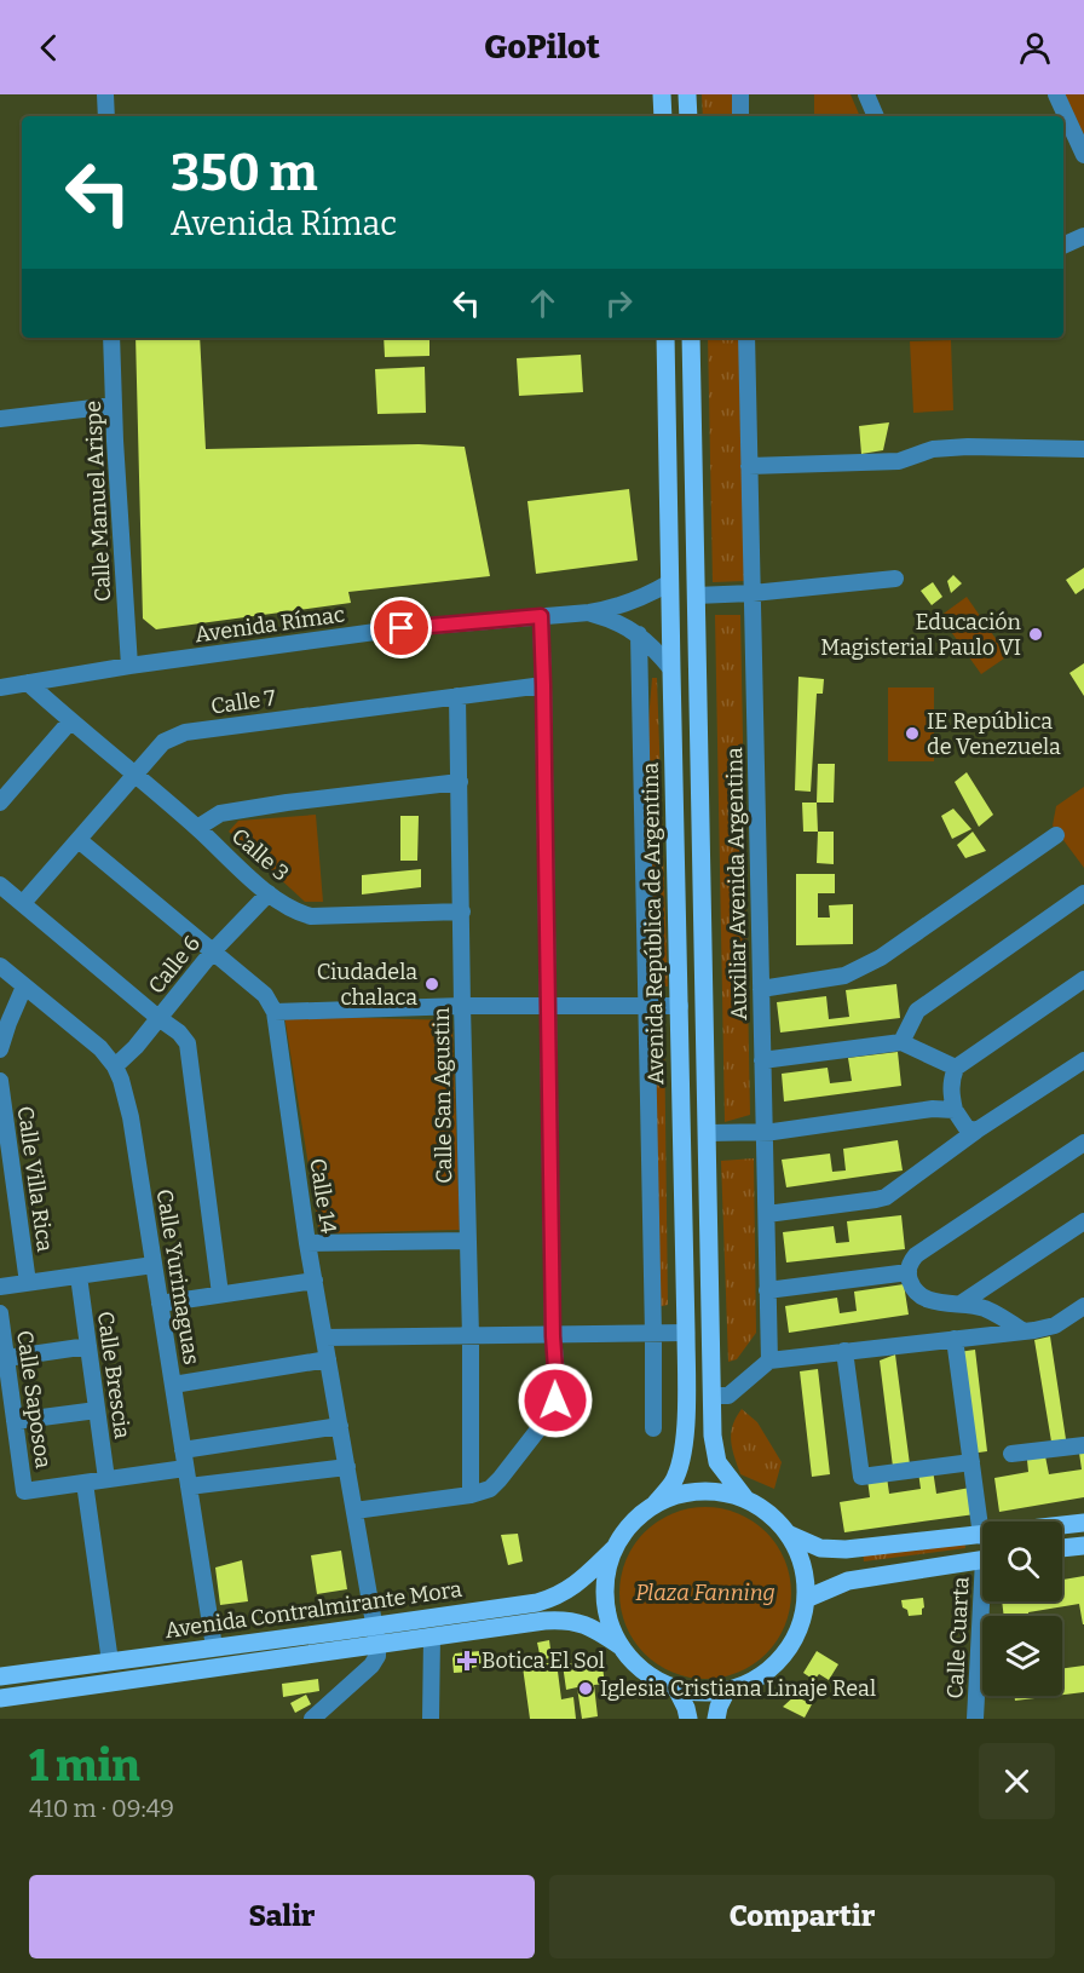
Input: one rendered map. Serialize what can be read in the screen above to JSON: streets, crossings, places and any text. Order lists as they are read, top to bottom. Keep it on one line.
{"streets":{"main road":["Avenida República de Argentina","Avenida Contralmirante Mora"],"street":["Calle Manuel Arispe","Avenida Rímac","Calle 7","Calle 3","Auxiliar Avenida Argentina","Calle 6","Calle San Agustin","Calle Villa Rica","Calle 14","Calle Yurimaguas","Calle Brescia","Calle Saposoa","Calle Cuarta"]},"crossings":[["Calle Manuel Arispe","Avenida Rímac"],["Avenida Rímac","Calle 3"],["Avenida Rímac","Avenida República de Argentina"],["Calle 7","Calle 3"],["Calle 7","Calle San Agustin"],["Calle 3","Calle 6"],["Calle 3","Calle San Agustin"],["Avenida República de Argentina","Avenida Contralmirante Mora"],["Calle 6","Calle Yurimaguas"],["Calle 14","Avenida Contralmirante Mora"],["Calle Yurimaguas","Avenida Contralmirante Mora"]],"parks":["Plaza Fanning"],"places":{"other":["Educación Magisterial Paulo VI","IE República de Venezuela","Ciudadela chalaca","Iglesia Cristiana Linaje Real"],"health":["Botica El Sol"]},"page":{"header":"GoPilot","turn":["350 m","Avenida Rímac"],"heading":["1 min","410 m · 09:49"],"buttons":["Salir","Compartir"]}}
